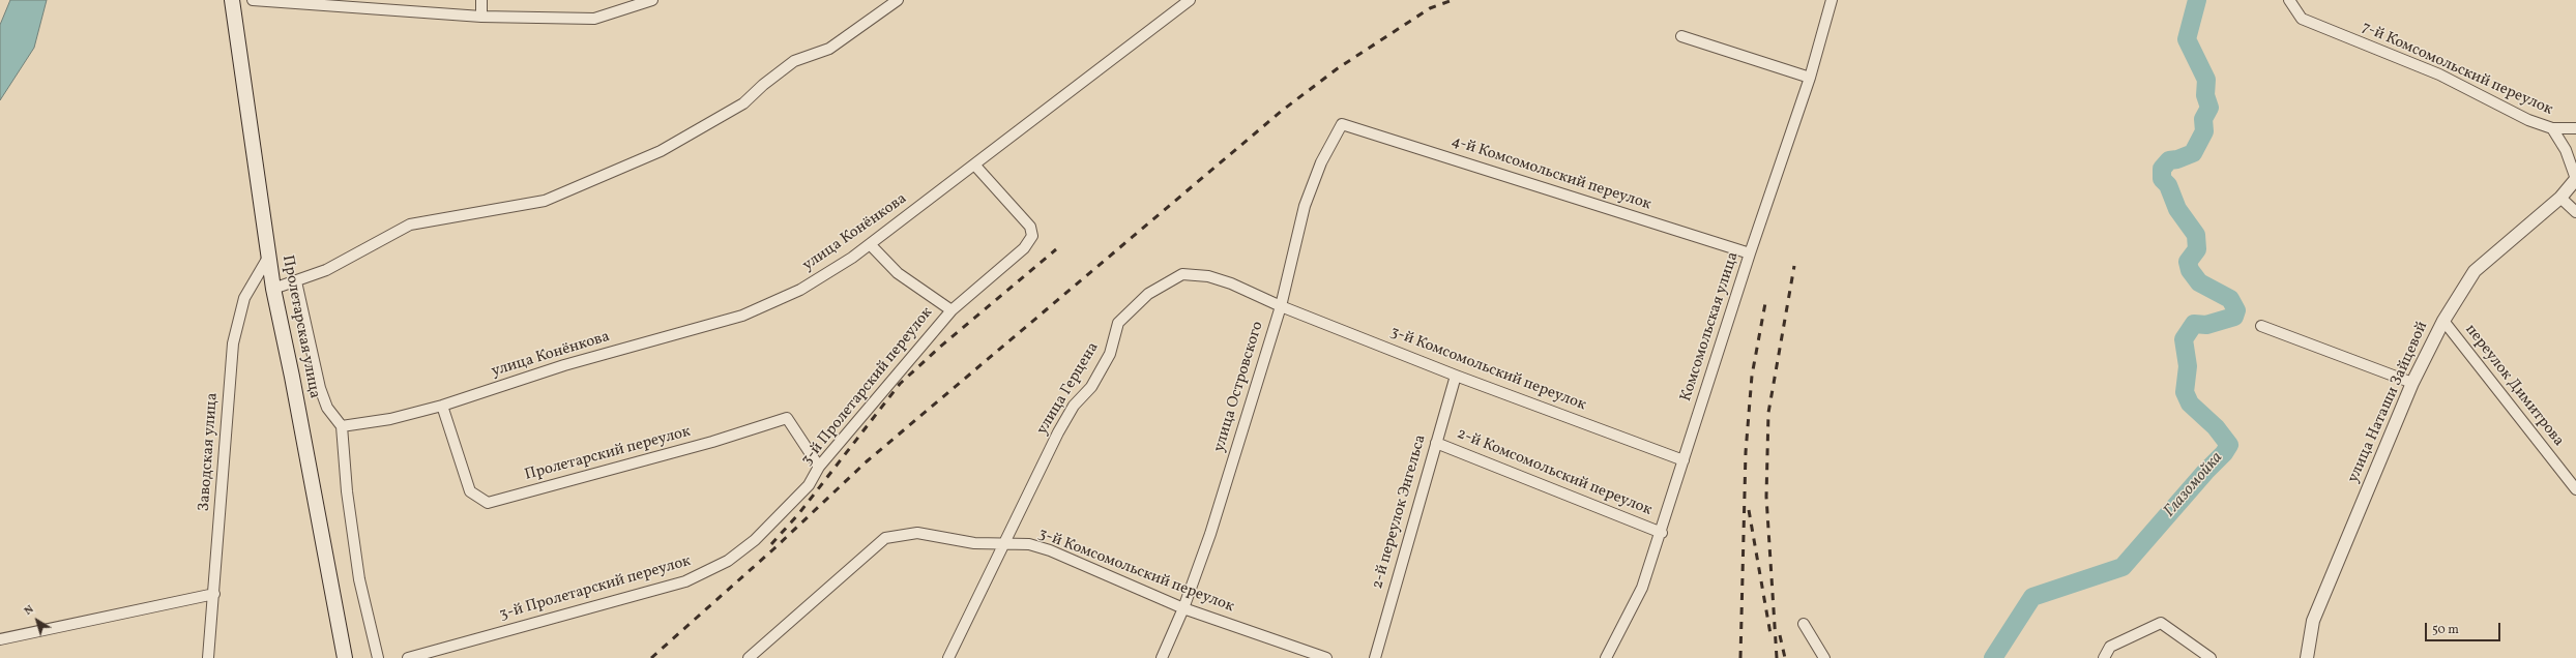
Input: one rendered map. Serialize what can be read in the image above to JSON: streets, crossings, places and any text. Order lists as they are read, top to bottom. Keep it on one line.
{"streets":{"main road":["Пролетарская улица"],"street":["7-й Комсомольский переулок","4-й Комсомольский переулок","улица Конёнкова","Комсомольская улица","3-й Комсомольский переулок","переулок Димитрова","3-й Пролетарский переулок","улица Островского","улица Герцена","улица Наташи Зайцевой","Заводская улица","Пролетарский переулок","2-й Комсомольский переулок","2-й переулок Энгельса"]},"crossings":[["4-й Комсомольский переулок","Комсомольская улица"],["4-й Комсомольский переулок","улица Островского"],["улица Конёнкова","Пролетарская улица"],["улица Конёнкова","3-й Пролетарский переулок"],["улица Конёнкова","Пролетарский переулок"],["Пролетарская улица","Заводская улица"],["Комсомольская улица","3-й Комсомольский переулок"],["Комсомольская улица","2-й Комсомольский переулок"],["3-й Комсомольский переулок","улица Островского"],["3-й Комсомольский переулок","улица Герцена"],["3-й Комсомольский переулок","2-й переулок Энгельса"],["переулок Димитрова","улица Наташи Зайцевой"],["3-й Пролетарский переулок","Пролетарский переулок"],["улица Островского","улица Герцена"],["2-й Комсомольский переулок","2-й переулок Энгельса"]],"water":["Глазомойка"],"scale_bar":"50 m","north":"top left"}
